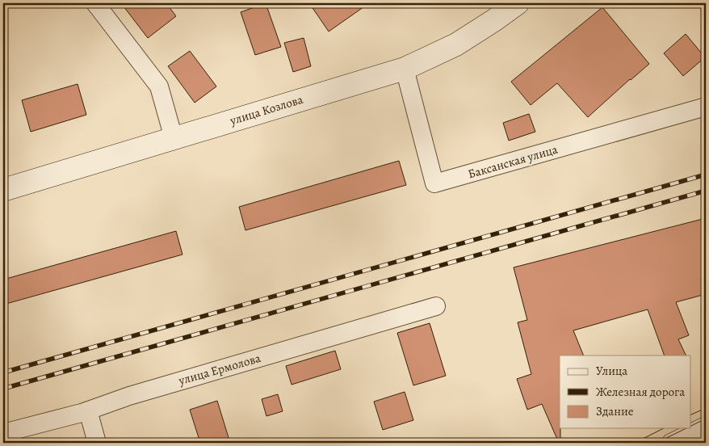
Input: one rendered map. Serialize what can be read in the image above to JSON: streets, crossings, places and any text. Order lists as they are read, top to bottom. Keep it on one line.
{"streets":{"street":["улица Козлова","Баксанская улица","улица Ермолова"]},"crossings":[["улица Козлова","Баксанская улица"]],"legend":["Улица","Железная дорога","Здание"]}
